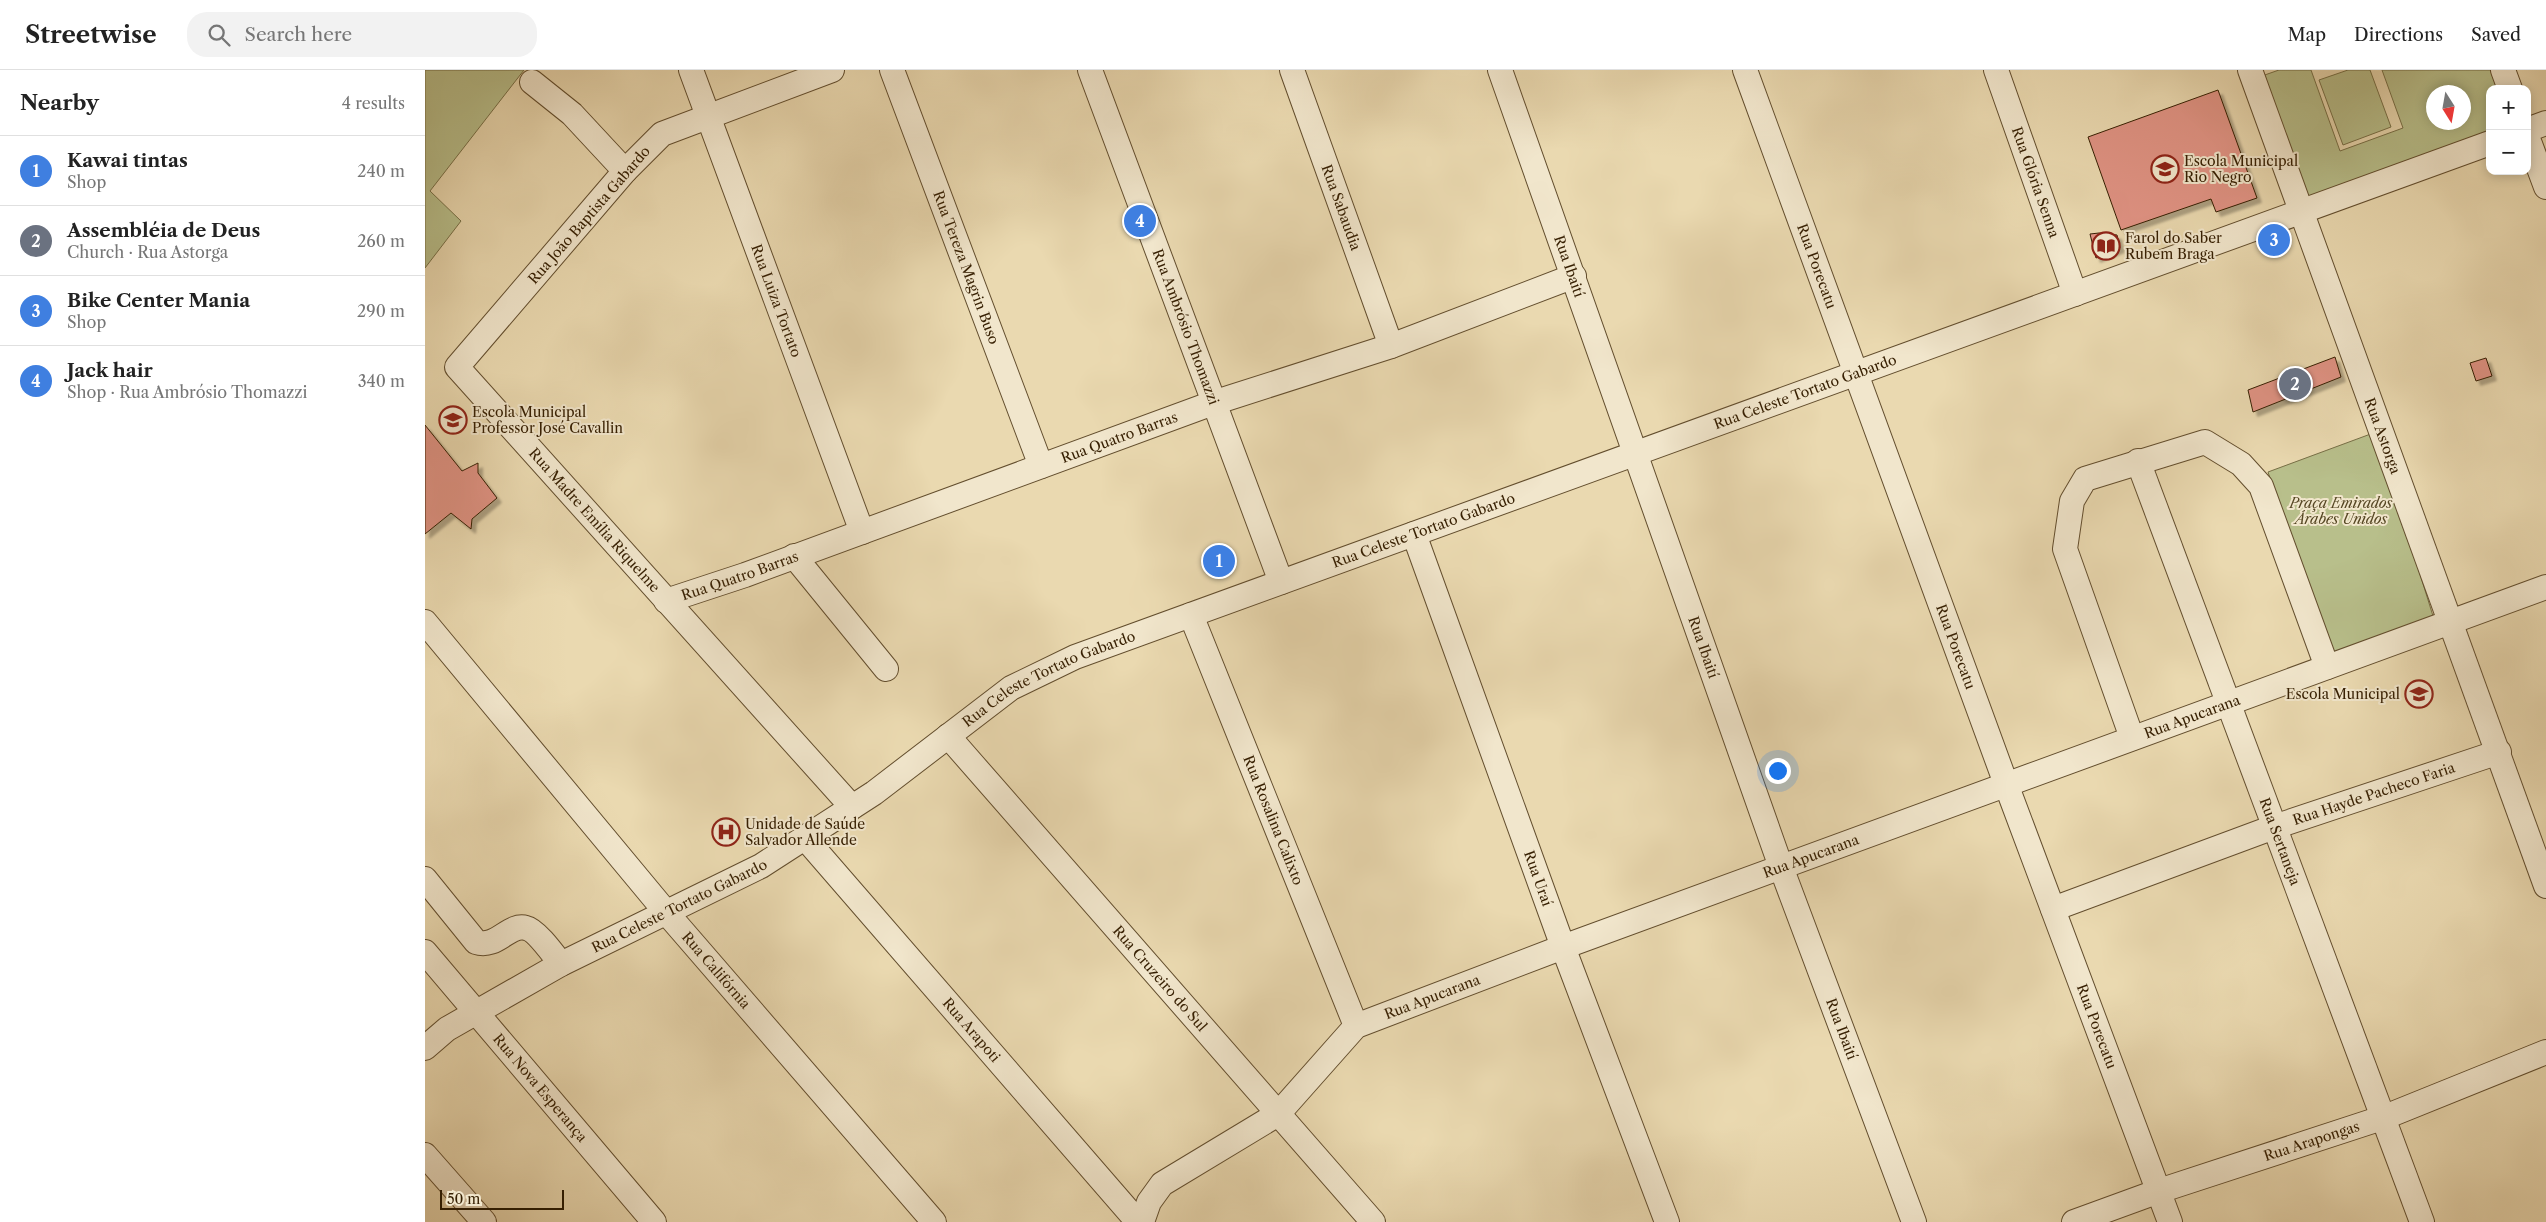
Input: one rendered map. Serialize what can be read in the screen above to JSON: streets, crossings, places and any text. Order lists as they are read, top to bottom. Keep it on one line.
{"streets":{"street":["Rua Glória Senna","Rua Sabaudia","Rua João Baptista Gabardo","Rua Ibaití","Rua Porecatu","Rua Tereza Magrin Buso","Rua Luiza Tortato","Rua Ambrósio Thomazzi","Rua Celeste Tortato Gabardo","Rua Astorga","Rua Quatro Barras","Rua Madre Emília Riquelme","Rua Apucarana","Rua Hayde Pacheco Faria","Rua Rosalina Calixto","Rua Sertaneja","Rua Uraí","Rua Califórnia","Rua Cruzeiro do Sul","Rua Arapoti","Rua Nova Esperança","Rua Arapongas"]},"crossings":[["Rua Glória Senna","Rua Celeste Tortato Gabardo"],["Rua Sabaudia","Rua Quatro Barras"],["Rua João Baptista Gabardo","Rua Luiza Tortato"],["Rua João Baptista Gabardo","Rua Madre Emília Riquelme"],["Rua Ibaití","Rua Celeste Tortato Gabardo"],["Rua Ibaití","Rua Quatro Barras"],["Rua Ibaití","Rua Apucarana"],["Rua Porecatu","Rua Celeste Tortato Gabardo"],["Rua Porecatu","Rua Apucarana"],["Rua Porecatu","Rua Hayde Pacheco Faria"],["Rua Porecatu","Rua Arapongas"],["Rua Tereza Magrin Buso","Rua Quatro Barras"],["Rua Luiza Tortato","Rua Quatro Barras"],["Rua Ambrósio Thomazzi","Rua Celeste Tortato Gabardo"],["Rua Ambrósio Thomazzi","Rua Quatro Barras"],["Rua Celeste Tortato Gabardo","Rua Astorga"],["Rua Celeste Tortato Gabardo","Rua Madre Emília Riquelme"],["Rua Celeste Tortato Gabardo","Rua Rosalina Calixto"],["Rua Celeste Tortato Gabardo","Rua Uraí"],["Rua Celeste Tortato Gabardo","Rua Califórnia"],["Rua Celeste Tortato Gabardo","Rua Cruzeiro do Sul"],["Rua Celeste Tortato Gabardo","Rua Arapoti"],["Rua Celeste Tortato Gabardo","Rua Nova Esperança"],["Rua Astorga","Rua Apucarana"],["Rua Astorga","Rua Hayde Pacheco Faria"],["Rua Quatro Barras","Rua Madre Emília Riquelme"],["Rua Apucarana","Rua Rosalina Calixto"],["Rua Apucarana","Rua Sertaneja"],["Rua Apucarana","Rua Uraí"],["Rua Apucarana","Rua Cruzeiro do Sul"],["Rua Hayde Pacheco Faria","Rua Sertaneja"],["Rua Sertaneja","Rua Arapongas"]],"parks":["Praça Emirados Árabes Unidos"],"places":{"school or university":["Escola Municipal Rio Negro","Escola Municipal Professor José Cavallin","Escola Municipal"],"library":["Farol do Saber Rubem Braga"],"hospital":["Unidade de Saúde Salvador Allende"]},"scale_bar":"50 m","north":"bottom","page":{"header":"Streetwise","search":"Search here","nav":["Map","Directions","Saved"],"heading":["Nearby","4 results"],"map_buttons":["+","−"],"list":[{"mark":"1","name":"Kawai tintas","note":"Shop","value":"240 m"},{"mark":"2","name":"Assembléia de Deus","note":"Church · Rua Astorga","value":"260 m"},{"mark":"3","name":"Bike Center Mania","note":"Shop","value":"290 m"},{"mark":"4","name":"Jack hair","note":"Shop · Rua Ambrósio Thomazzi","value":"340 m"}],"pins":["4","3","2","1"],"scale":"50 m"}}
